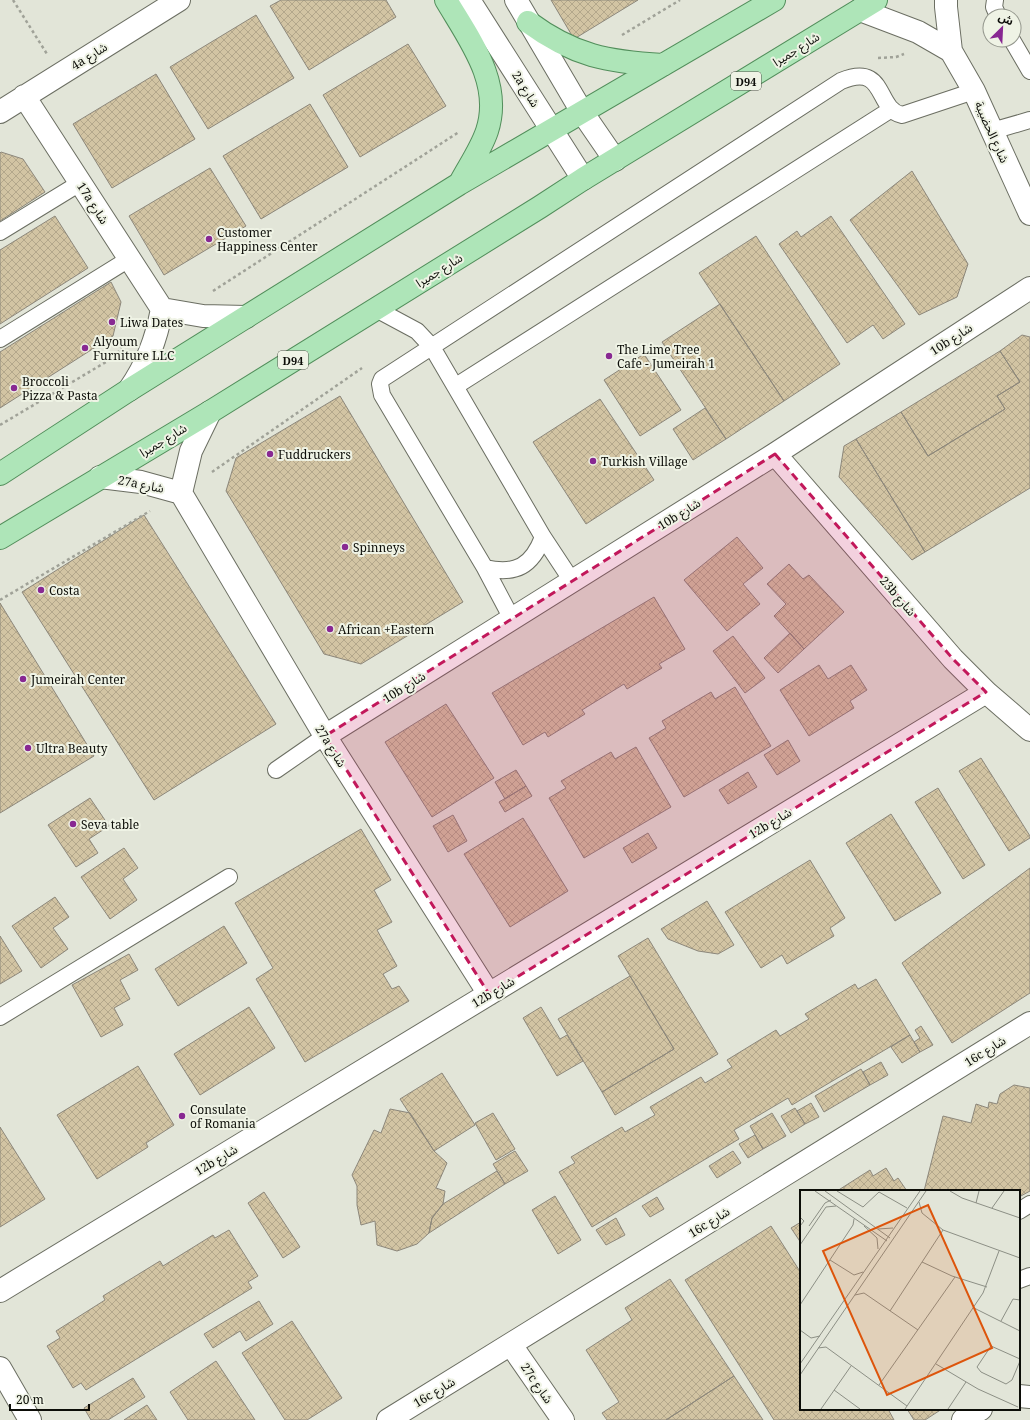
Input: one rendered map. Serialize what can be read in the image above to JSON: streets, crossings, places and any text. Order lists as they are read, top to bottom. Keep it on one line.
{"streets":{"main road":["شارع جميرا","D94"],"street":["4a شارع","2a شارع","شارع الحضيبة","17a شارع","10b شارع","27a شارع","23b شارع","12b شارع","16c شارع","27c شارع"]},"crossings":[["شارع جميرا","2a شارع"],["شارع جميرا","27a شارع"],["4a شارع","17a شارع"],["10b شارع","27a شارع"],["10b شارع","23b شارع"],["27a شارع","12b شارع"],["23b شارع","12b شارع"],["16c شارع","27c شارع"]],"places":["Customer Happiness Center","Liwa Dates","Alyoum Furniture LLC","The Lime Tree Cafe - Jumeirah 1","Broccoli Pizza & Pasta","Fuddruckers","Turkish Village","Spinneys","Costa","African +Eastern","Jumeirah Center","Ultra Beauty","Seva table","Consulate of Romania"],"scale_bar":"20 m","north":"top right"}
